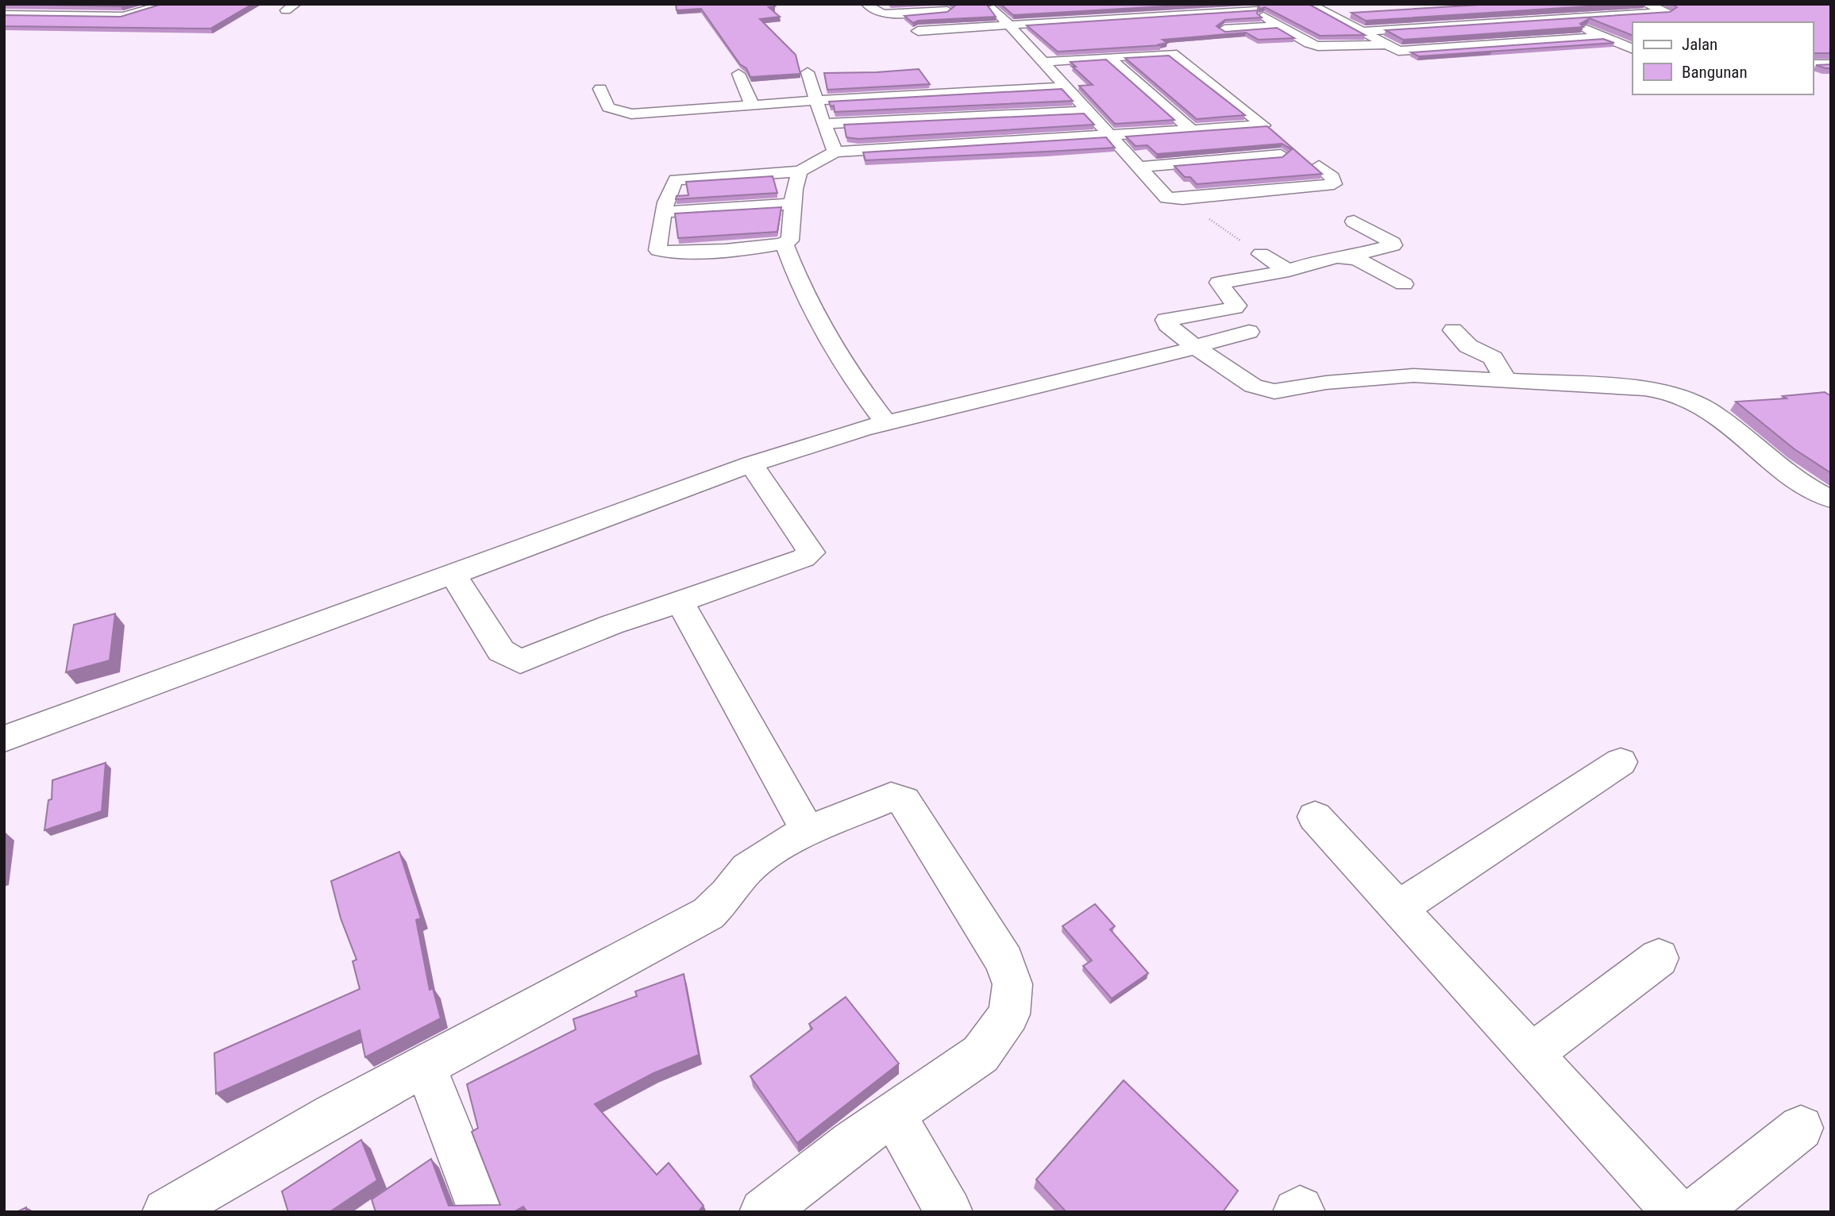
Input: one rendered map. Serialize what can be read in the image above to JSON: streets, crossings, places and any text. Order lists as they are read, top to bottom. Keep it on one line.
{"legend":["Jalan","Bangunan"]}
